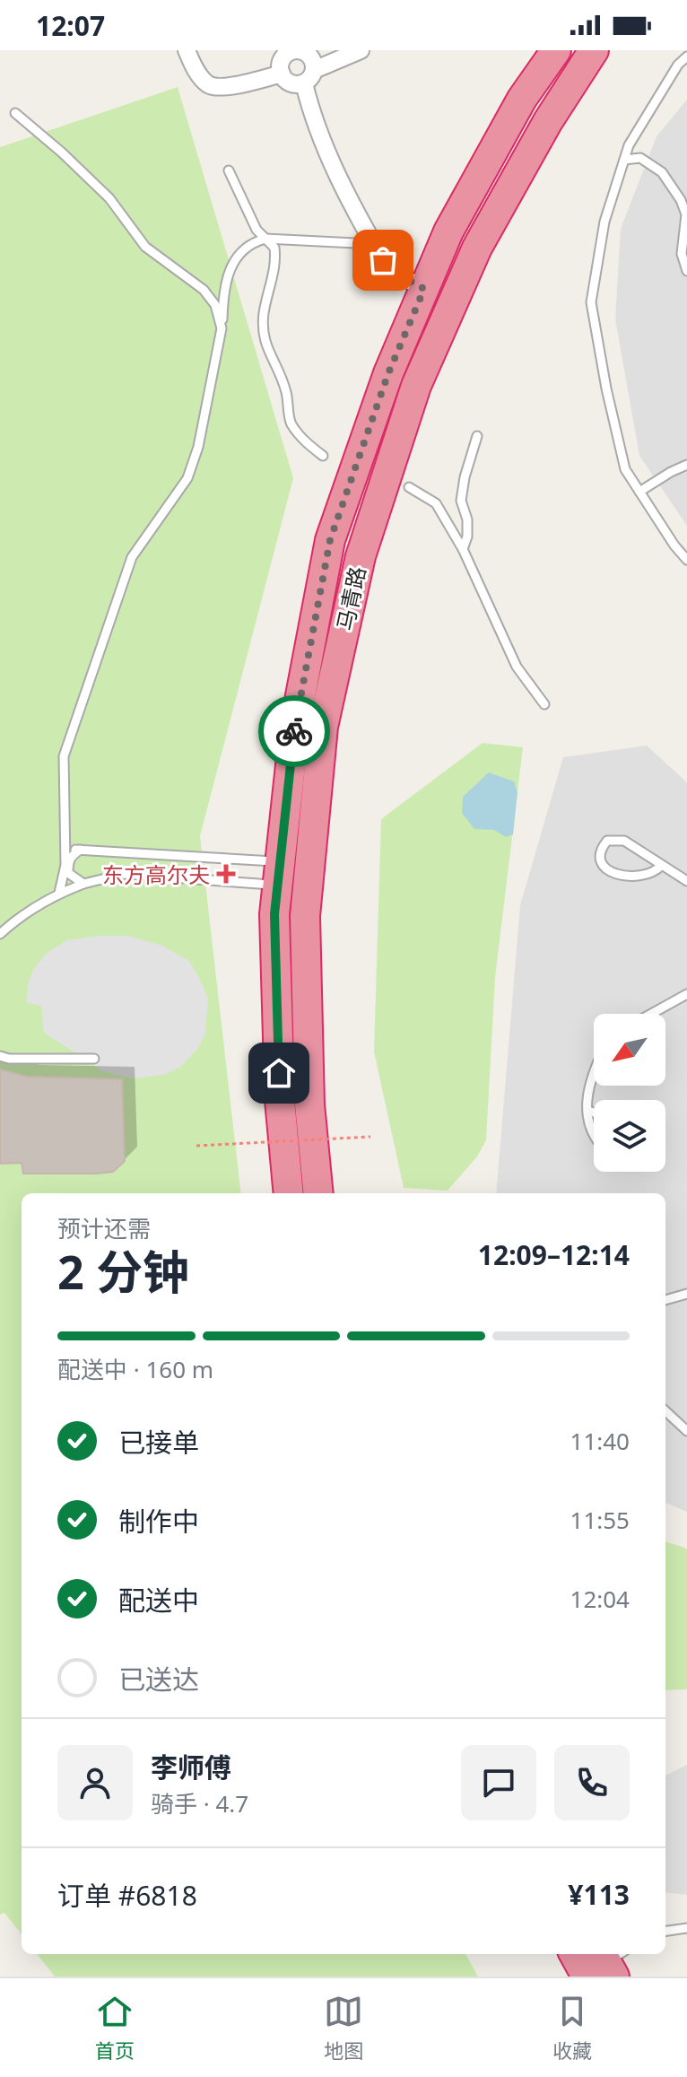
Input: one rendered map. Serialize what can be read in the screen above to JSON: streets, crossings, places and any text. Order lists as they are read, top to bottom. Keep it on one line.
{"streets":{"highway":["马青路"]},"places":{"health":["东方高尔夫"]},"north":"bottom left","page":{"status":"12:07","heading":["2 分钟","预计还需","12:09–12:14"],"panel":["李师傅","骑手 · 4.7","订单 #6818","¥113"],"bar":"配送中 · 160 m","list":[["已接单","11:40"],["制作中","11:55"],["配送中","12:04"],"已送达"],"tabs":["首页","地图","收藏"]}}
